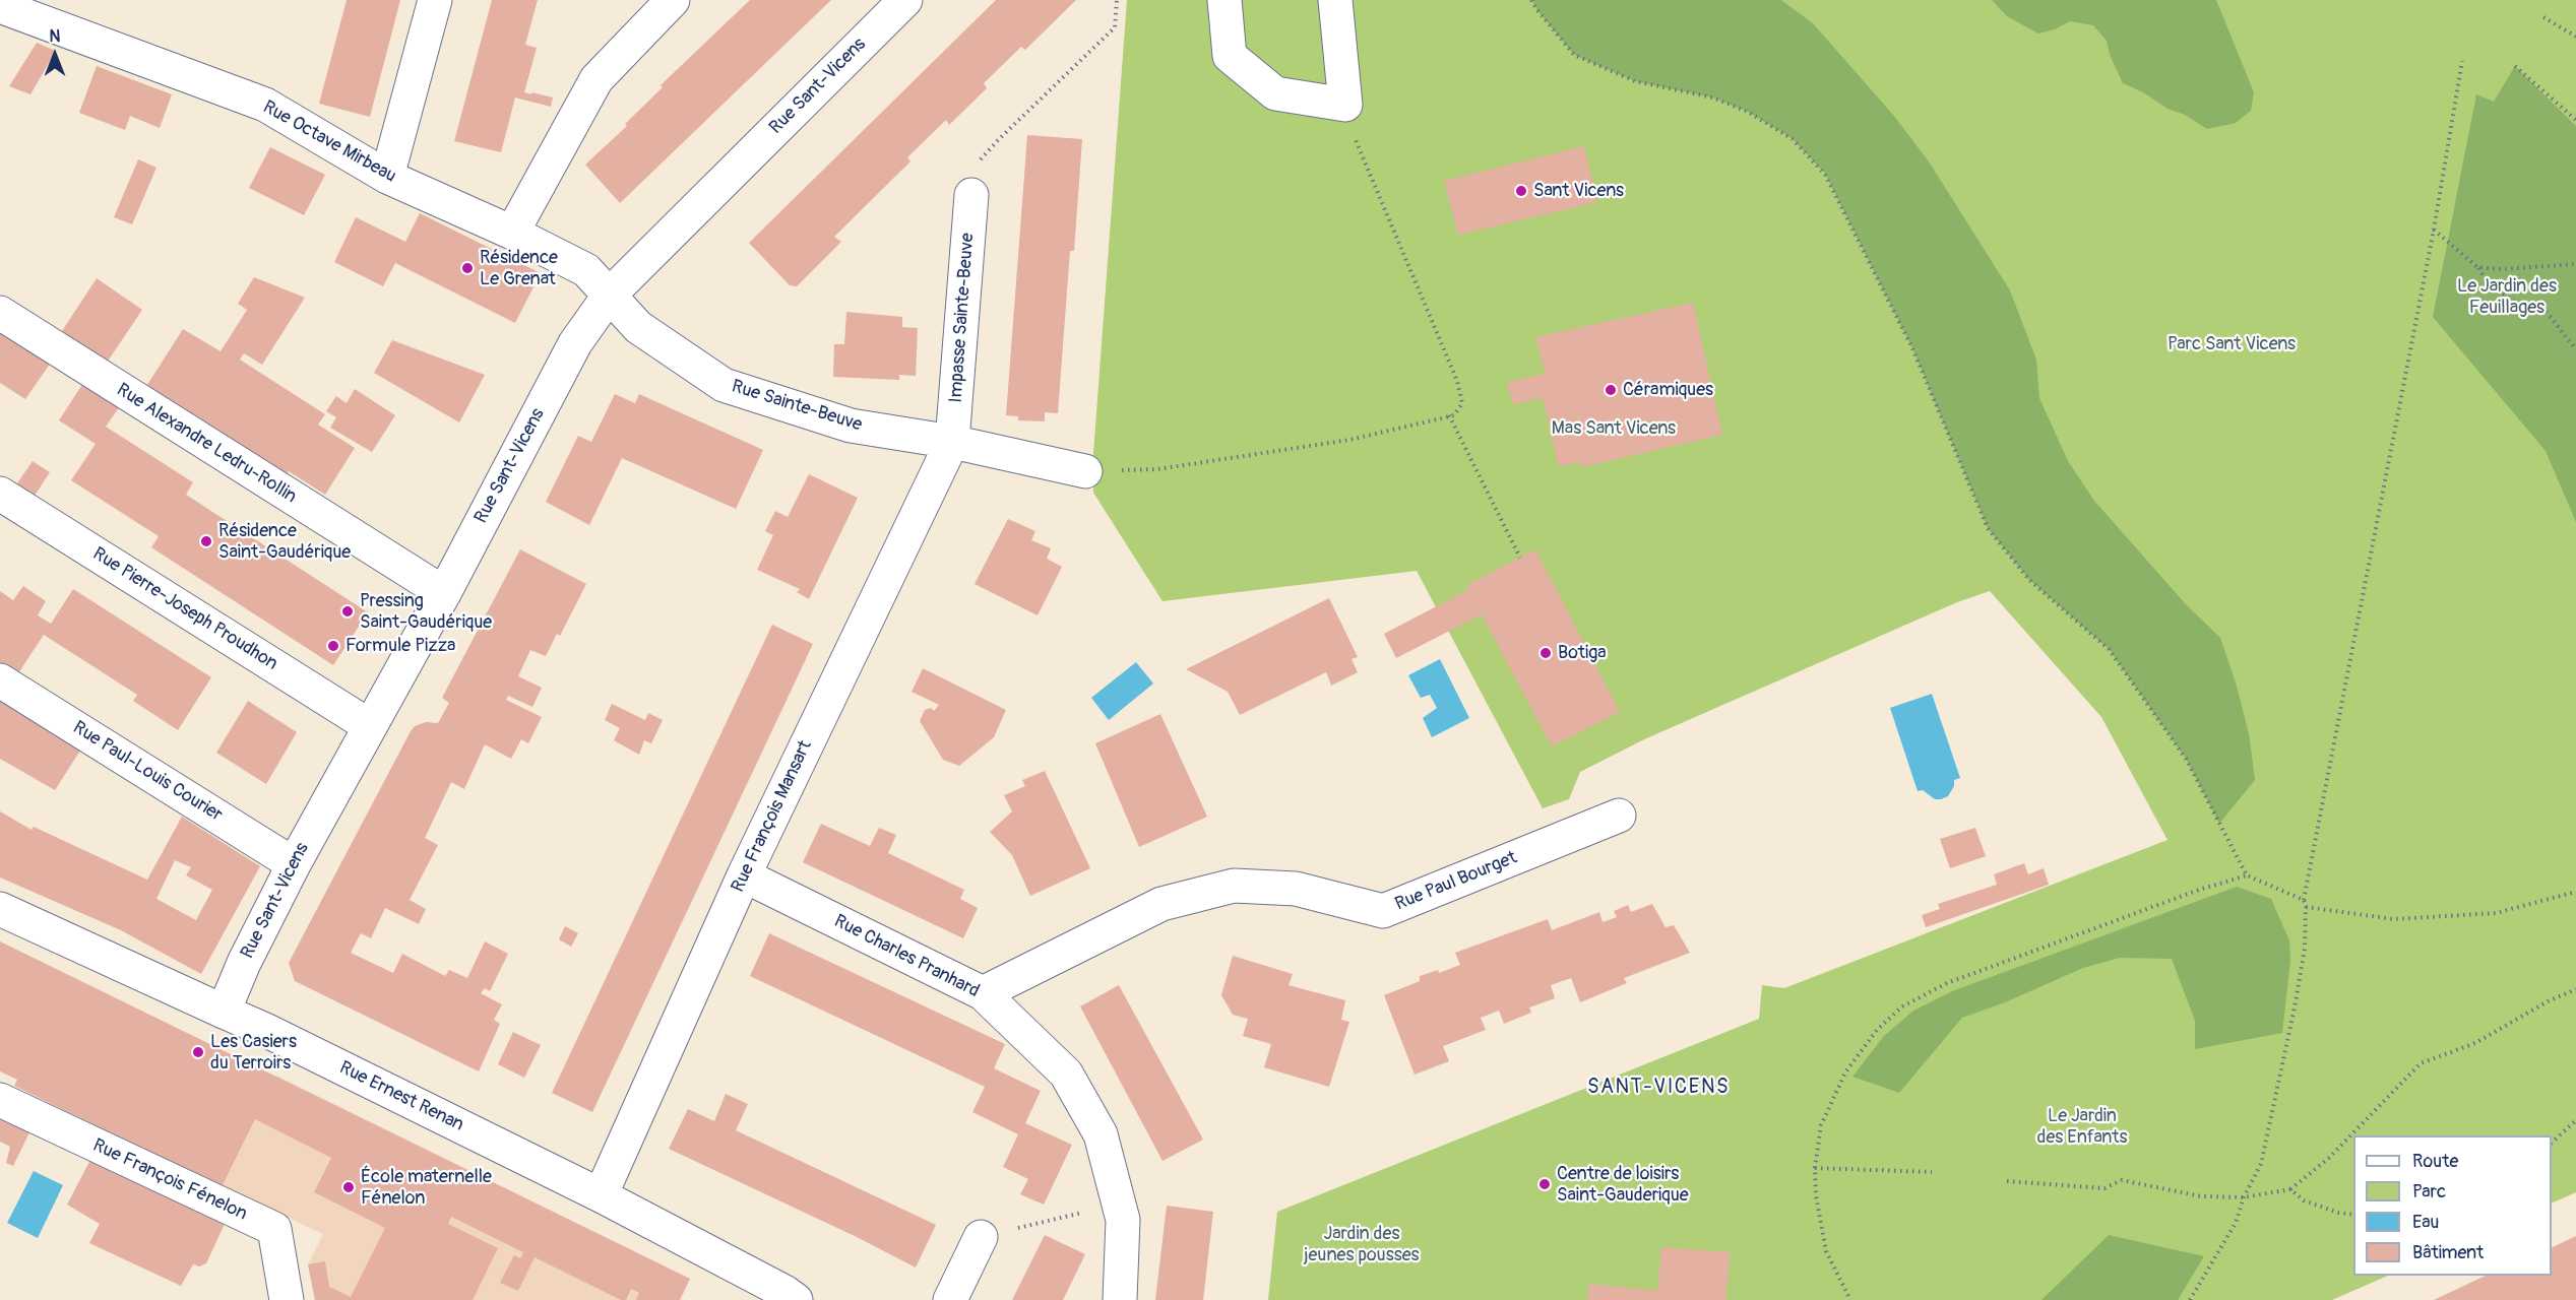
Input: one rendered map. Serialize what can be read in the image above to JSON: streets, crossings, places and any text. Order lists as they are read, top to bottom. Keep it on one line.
{"streets":{"street":["Rue Sant-Vicens","Rue Octave Mirbeau","Impasse Sainte-Beuve","Rue Sainte-Beuve","Rue Alexandre Ledru-Rollin","Rue Pierre-Joseph Proudhon","Rue Paul-Louis Courier","Rue François Mansart","Rue Paul Bourget","Rue Charles Pranhard","Rue Ernest Renan","Rue François Fénelon"]},"crossings":[["Rue Sant-Vicens","Rue Octave Mirbeau"],["Rue Sant-Vicens","Rue Sainte-Beuve"],["Rue Sant-Vicens","Rue Alexandre Ledru-Rollin"],["Rue Sant-Vicens","Rue Pierre-Joseph Proudhon"],["Rue Sant-Vicens","Rue Paul-Louis Courier"],["Rue Sant-Vicens","Rue Ernest Renan"],["Rue Octave Mirbeau","Rue Sainte-Beuve"],["Impasse Sainte-Beuve","Rue Sainte-Beuve"],["Impasse Sainte-Beuve","Rue François Mansart"],["Rue Sainte-Beuve","Rue François Mansart"],["Rue François Mansart","Rue Charles Pranhard"],["Rue François Mansart","Rue Ernest Renan"],["Rue Paul Bourget","Rue Charles Pranhard"]],"districts":["SANT-VICENS"],"parks":["Le Jardin des Feuillages","Parc Sant Vicens","Mas Sant Vicens","Le Jardin des Enfants","Jardin des jeunes pousses"],"places":["Sant Vicens","Résidence Le Grenat","Céramiques","Résidence Saint-Gaudérique","Pressing Saint-Gaudérique","Formule Pizza","Botiga","Les Casiers du Terroirs","Centre de loisirs Saint-Gauderique","École maternelle Fénelon"],"legend":["Route","Parc","Eau","Bâtiment"],"north":"top"}
